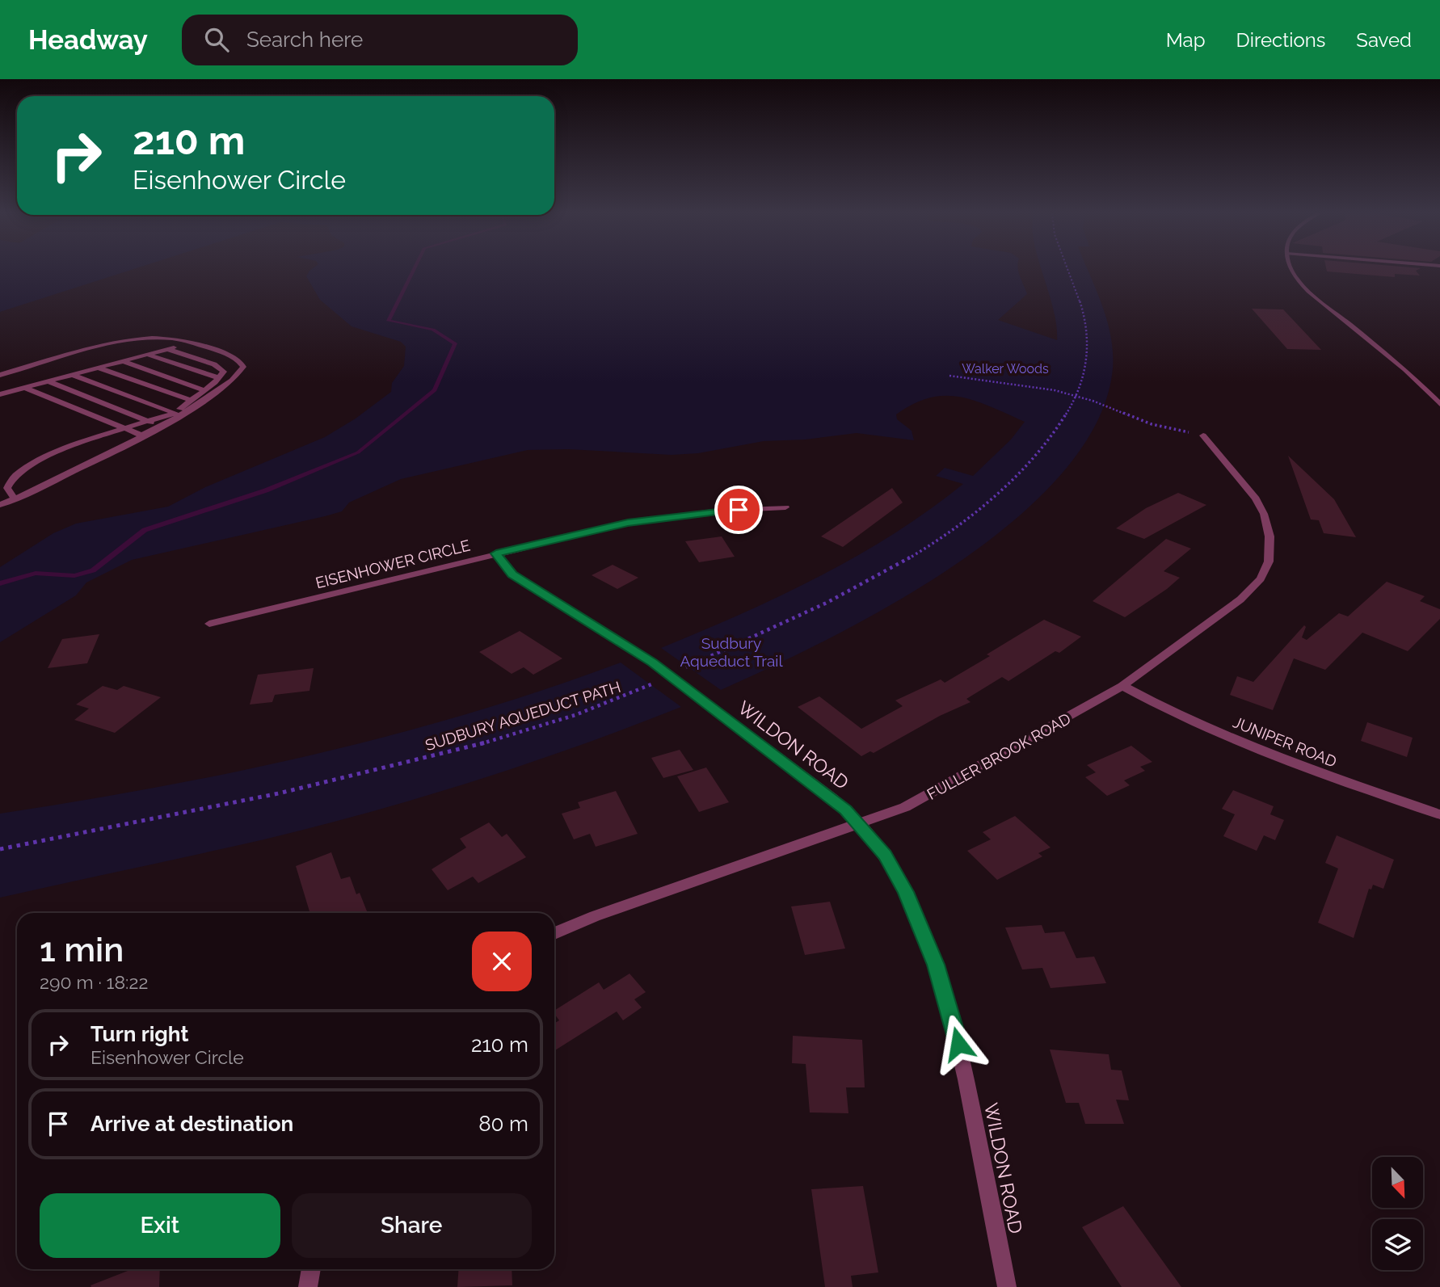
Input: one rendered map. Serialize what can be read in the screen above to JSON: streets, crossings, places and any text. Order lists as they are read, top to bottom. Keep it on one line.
{"streets":{"street":["EISENHOWER CIRCLE","JUNIPER ROAD","WILDON ROAD","FULLER BROOK ROAD"],"path":["SUDBURY AQUEDUCT PATH"]},"crossings":[["EISENHOWER CIRCLE","WILDON ROAD"],["SUDBURY AQUEDUCT PATH","WILDON ROAD"],["JUNIPER ROAD","FULLER BROOK ROAD"],["WILDON ROAD","FULLER BROOK ROAD"]],"parks":["Walker Woods","Sudbury Aqueduct Trail"],"north":"bottom right","page":{"header":"Headway","search":"Search here","nav":["Map","Directions","Saved"],"turn":["210 m","Eisenhower Circle"],"heading":["1 min","290 m · 18:22"],"list":[{"name":"Turn right","note":"Eisenhower Circle","value":"210 m"},{"name":"Arrive at destination","value":"80 m"}],"buttons":["Exit","Share"]}}
